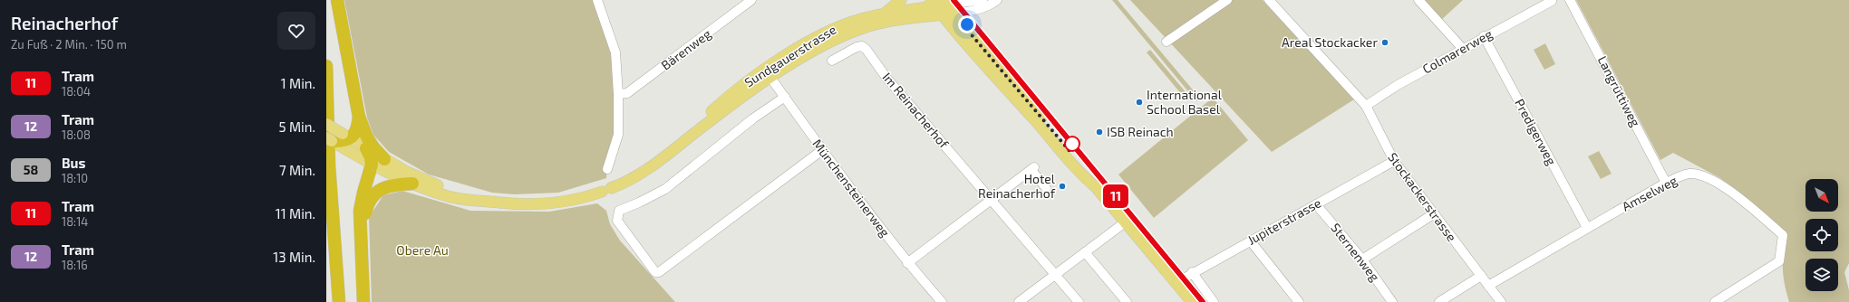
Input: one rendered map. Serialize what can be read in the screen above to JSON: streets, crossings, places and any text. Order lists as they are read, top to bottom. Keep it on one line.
{"streets":{"main road":["Sundgauerstrasse"],"street":["Bärenweg","Colmarerweg","Langrüttiweg","Im Reinacherhof","Predigerweg","Münchensteinerweg","Amselweg","Stockackerstrasse","Jupiterstrasse","Sternenweg"]},"crossings":[["Colmarerweg","Predigerweg"],["Colmarerweg","Stockackerstrasse"],["Sundgauerstrasse","Münchensteinerweg"],["Langrüttiweg","Amselweg"],["Predigerweg","Amselweg"],["Amselweg","Stockackerstrasse"],["Stockackerstrasse","Jupiterstrasse"],["Jupiterstrasse","Sternenweg"]],"parks":["Obere Au"],"places":["Areal Stockacker","International School Basel","ISB Reinach","Hotel Reinacherhof"],"lines":["tram line 11"],"north":"bottom right","page":{"heading":["Reinacherhof","Zu Fuß · 2 Min. · 150 m"],"on_map":"11","list":[{"mark":"11","name":"Tram","note":"18:04","value":"1 Min."},{"mark":"12","name":"Tram","note":"18:08","value":"5 Min."},{"mark":"58","name":"Bus","note":"18:10","value":"7 Min."},{"mark":"11","name":"Tram","note":"18:14","value":"11 Min."},{"mark":"12","name":"Tram","note":"18:16","value":"13 Min."}]}}
